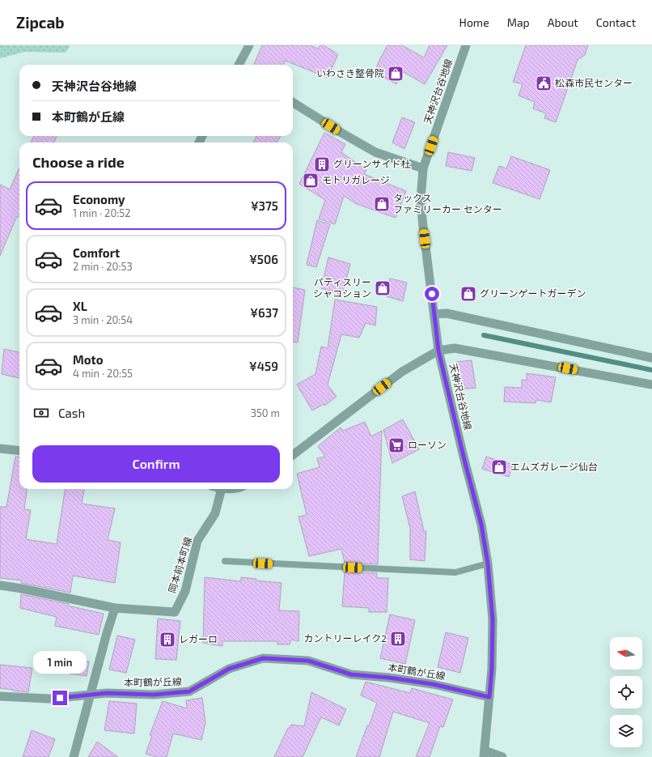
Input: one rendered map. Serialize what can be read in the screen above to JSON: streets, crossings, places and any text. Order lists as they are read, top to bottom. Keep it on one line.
{"streets":{"street":["天神沢台谷地線","岡本前本町線","本町鶴が丘線"]},"crossings":[["天神沢台谷地線","本町鶴が丘線"]],"places":{"shop":["いわさき整骨院","モトリガレージ","タックス ファミリーカー センター","パティスリー シャコション","グリーンゲートガーデン","エムズガレージ仙台"],"public building":["松森市民センター"],"building":["グリーンサイド杜","カントリーレイク2","レガーロ"],"supermarket":["ローソン"]},"north":"left","page":{"header":"Zipcab","nav":["Home","Map","About","Contact"],"banner":["天神沢台谷地線","本町鶴が丘線"],"heading":"Choose a ride","list":[{"name":"Economy","note":"1 min · 20:52","value":"¥375"},{"name":"Comfort","note":"2 min · 20:53","value":"¥506"},{"name":"XL","note":"3 min · 20:54","value":"¥637"},{"name":"Moto","note":"4 min · 20:55","value":"¥459"}],"pay":["Cash","350 m"],"buttons":"Confirm","bubble":"1 min"}}
